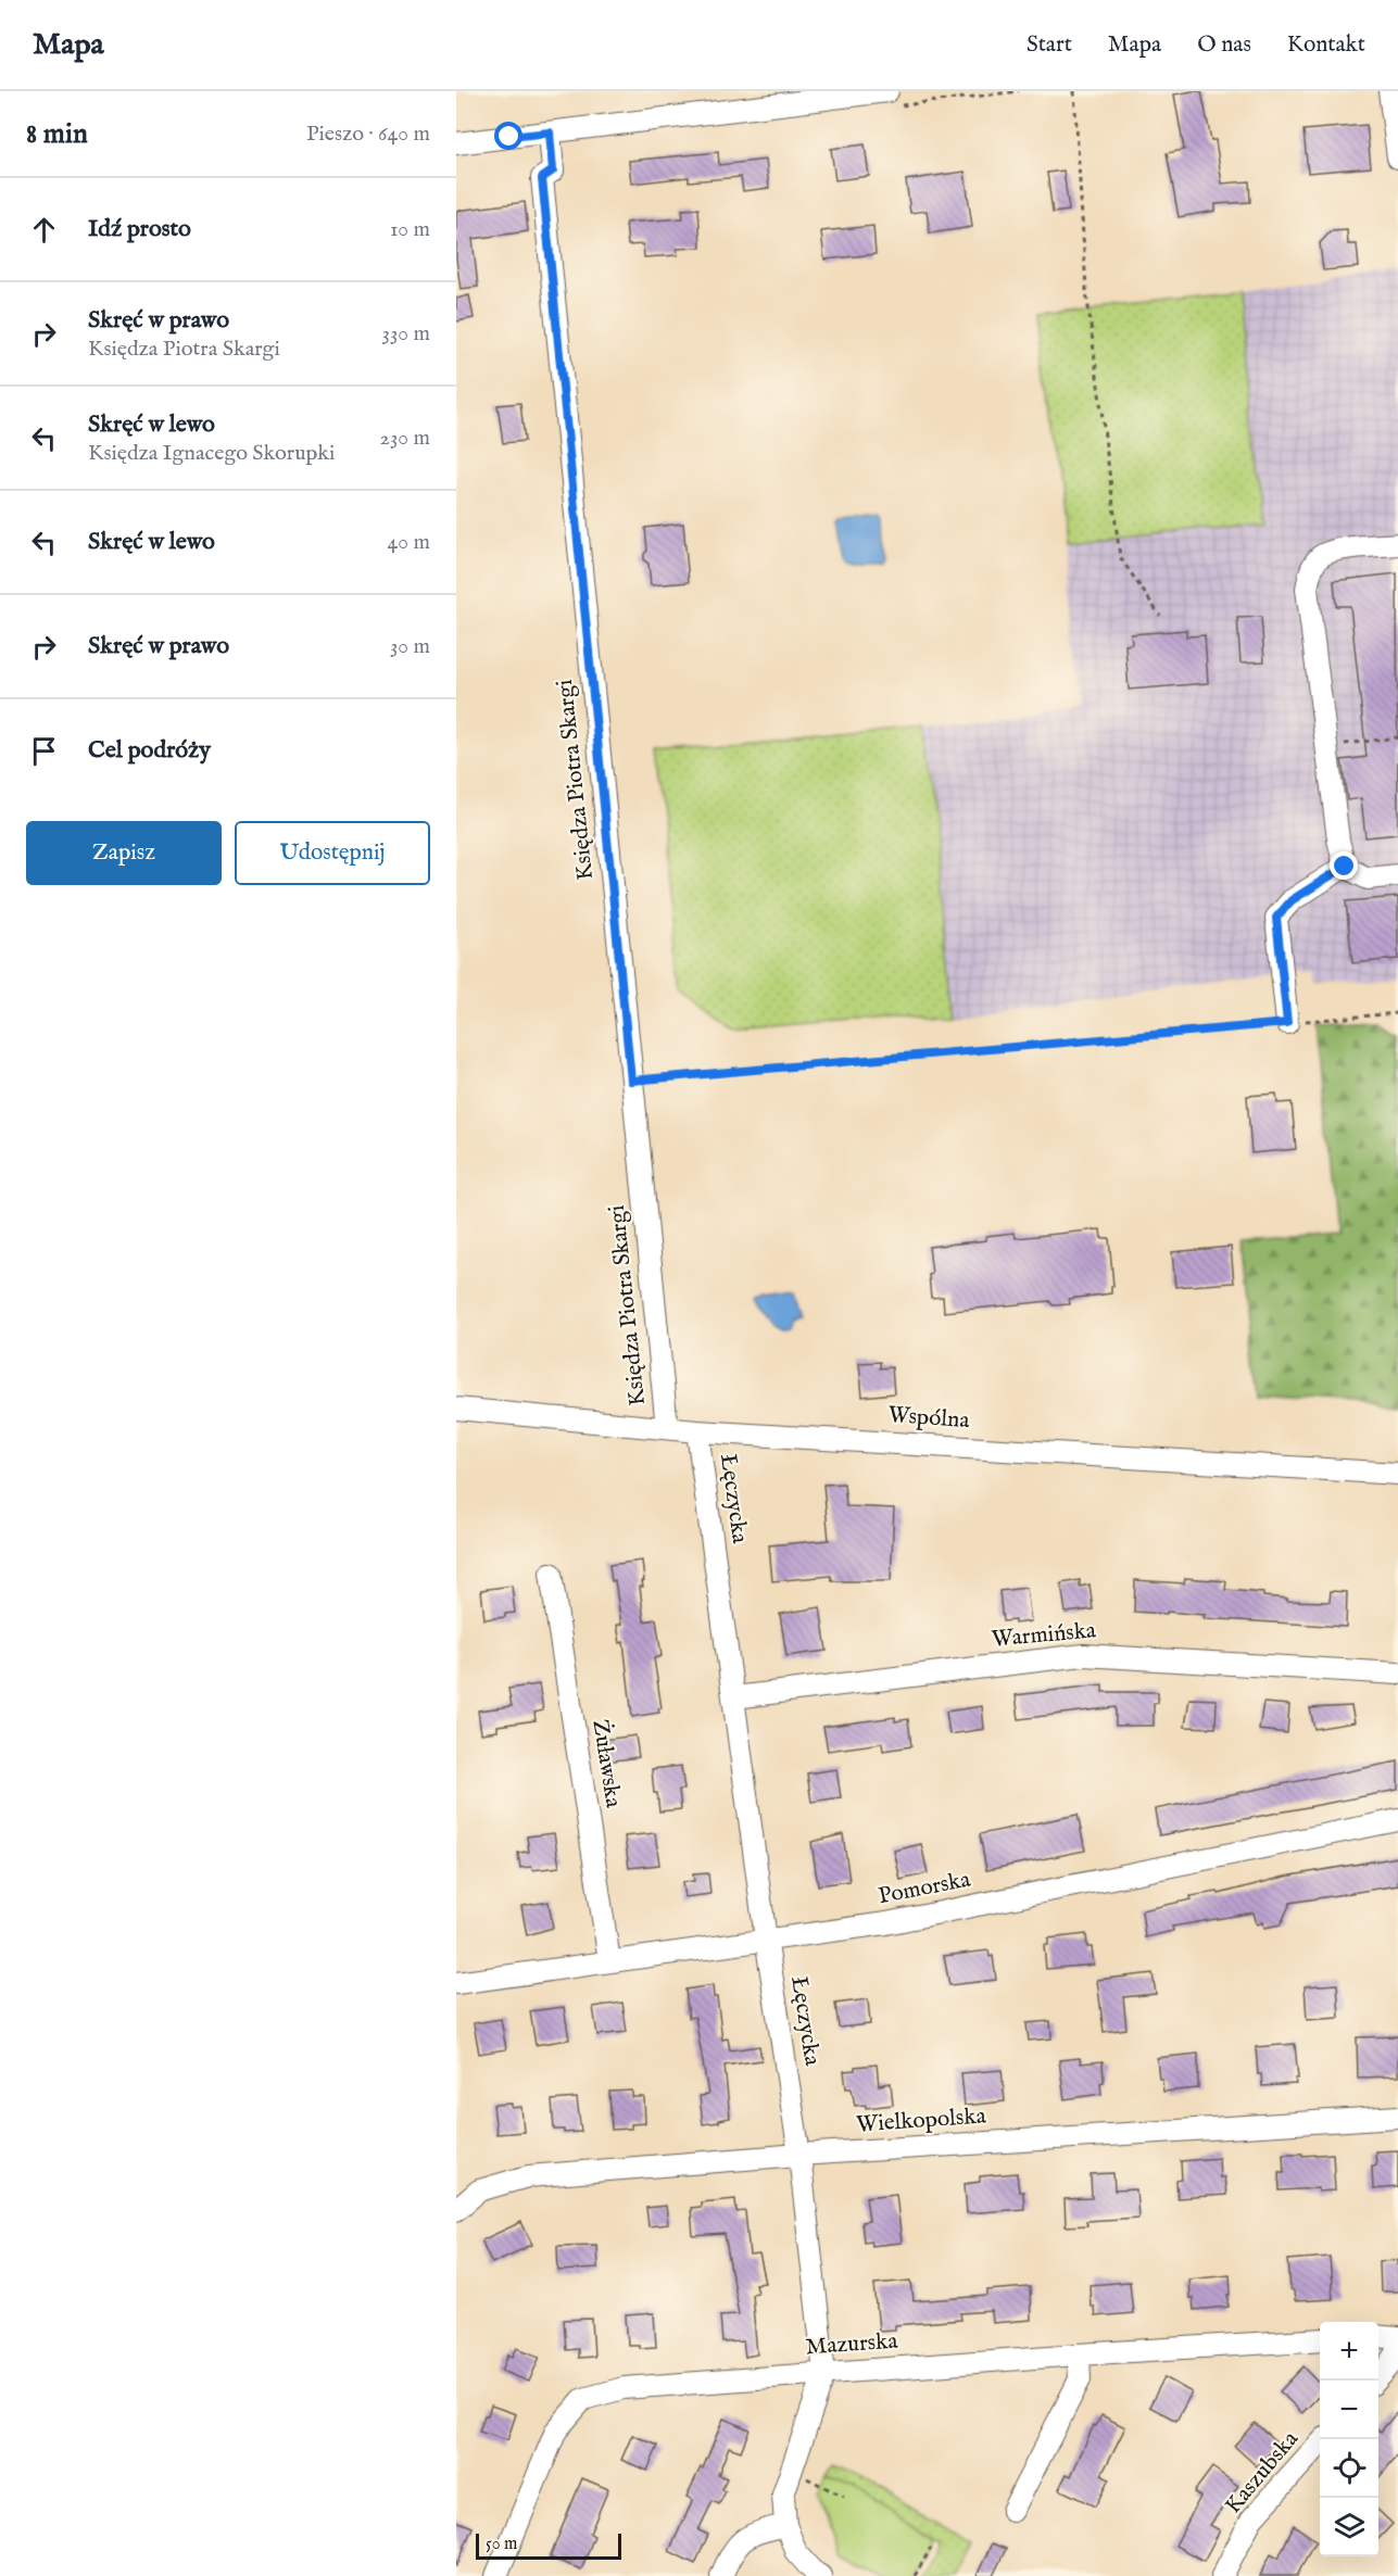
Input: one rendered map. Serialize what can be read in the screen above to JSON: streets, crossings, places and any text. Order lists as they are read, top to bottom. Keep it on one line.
{"streets":{"street":["Księdza Piotra Skargi","Wspólna","Łęczycka","Warmińska","Żuławska","Pomorska","Wielkopolska","Mazurska","Kaszubska"]},"crossings":[["Księdza Piotra Skargi","Wspólna"],["Wspólna","Łęczycka"],["Łęczycka","Warmińska"],["Łęczycka","Pomorska"],["Łęczycka","Wielkopolska"],["Łęczycka","Mazurska"],["Żuławska","Pomorska"]],"scale_bar":"50 m","page":{"header":"Mapa","nav":["Start","Mapa","O nas","Kontakt"],"heading":["8 min","Pieszo · 640 m"],"list":[["Idź prosto","10 m"],["Skręć w prawo","Księdza Piotra Skargi","330 m"],["Skręć w lewo","Księdza Ignacego Skorupki","230 m"],["Skręć w lewo","40 m"],["Skręć w prawo","30 m"],"Cel podróży"],"buttons":["Zapisz","Udostępnij"],"map_buttons":["+","−"],"scale":"50 m"}}
